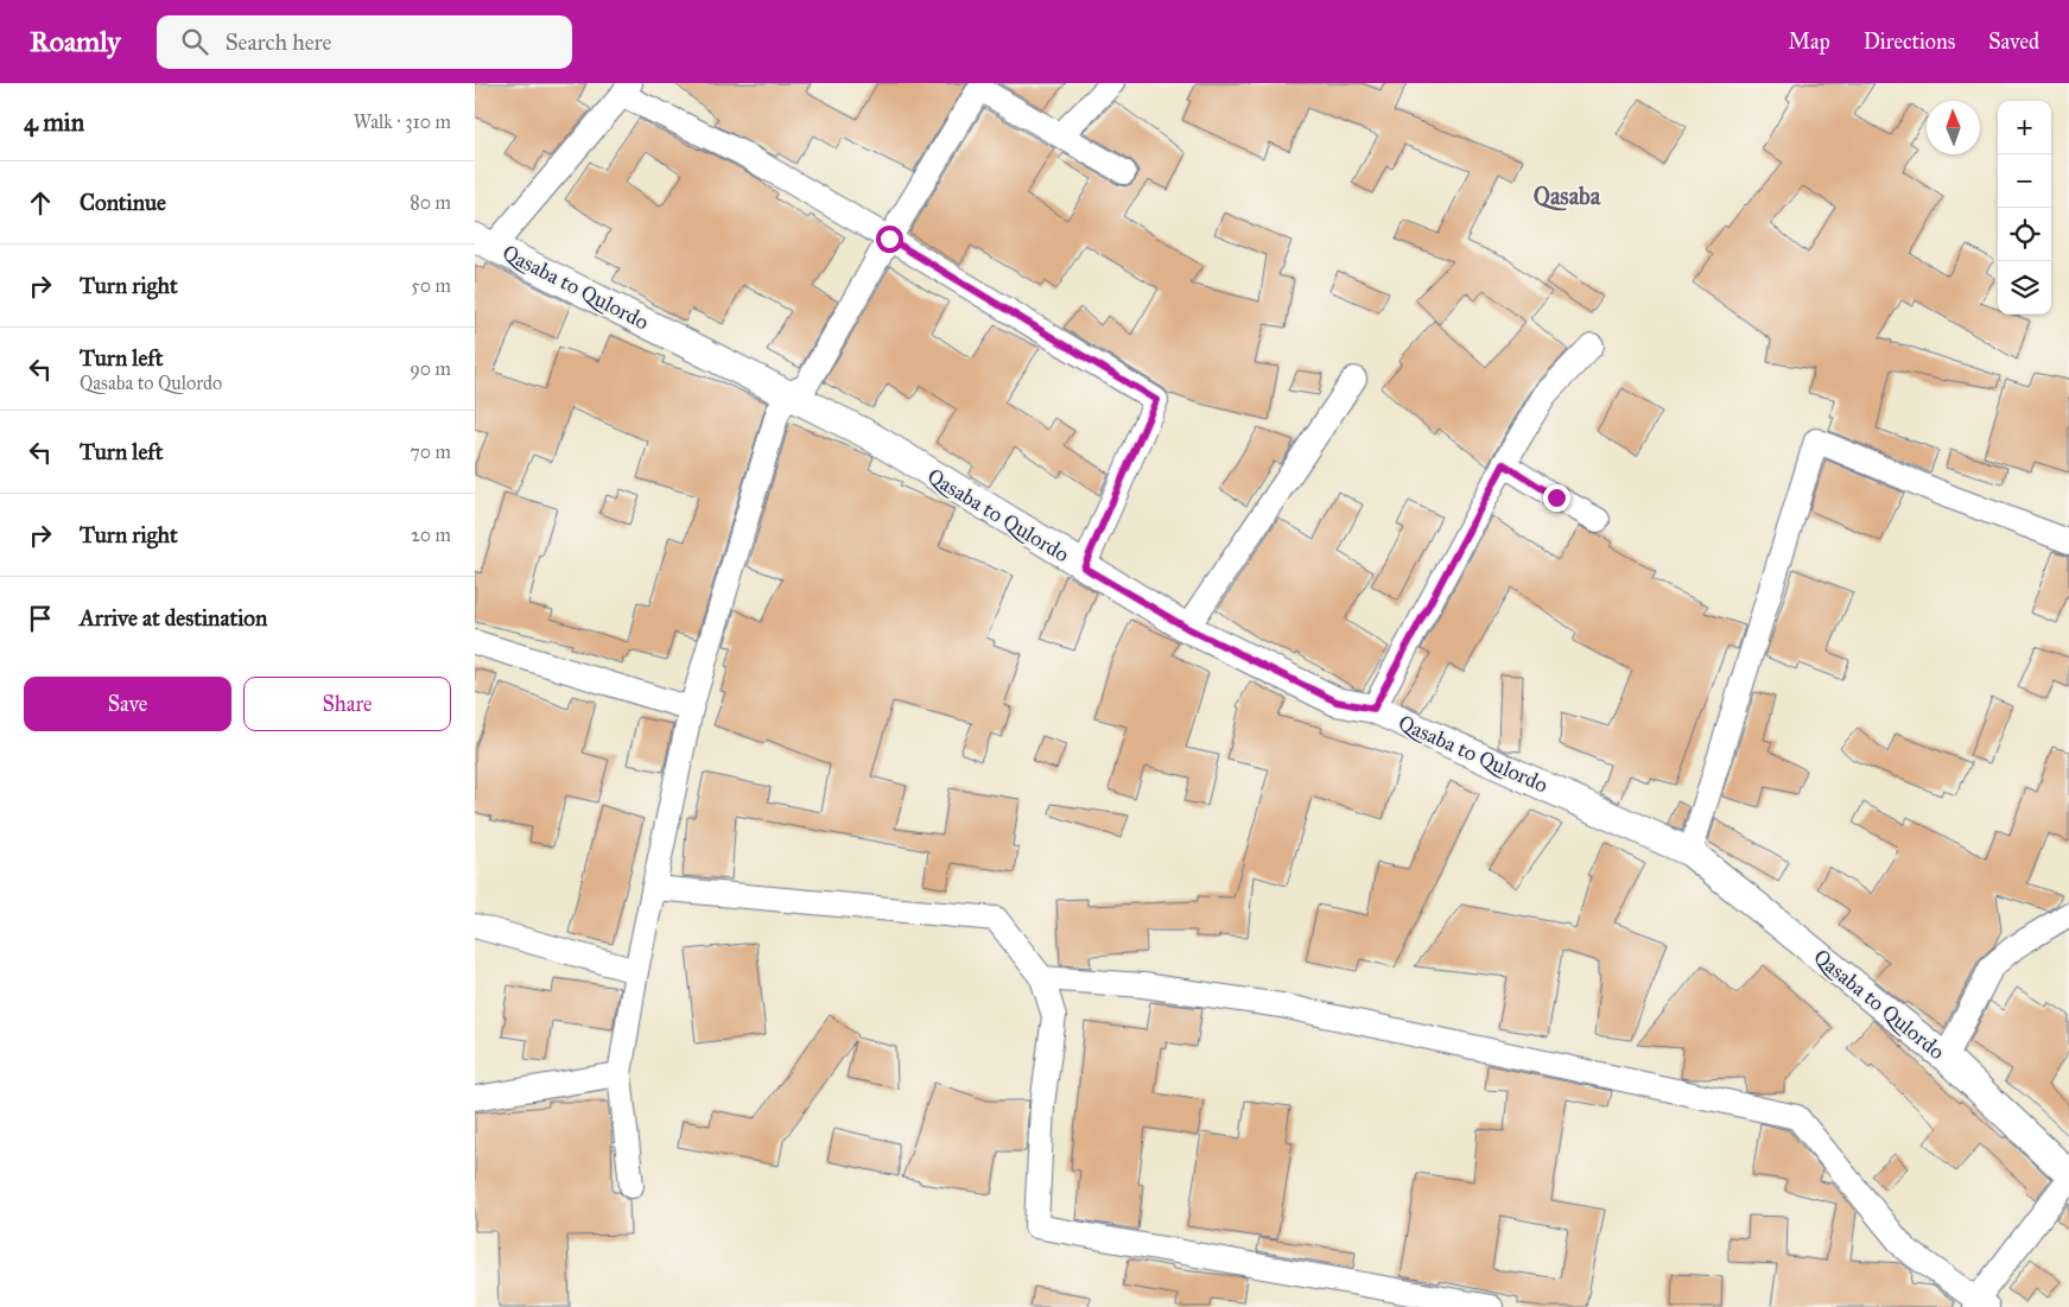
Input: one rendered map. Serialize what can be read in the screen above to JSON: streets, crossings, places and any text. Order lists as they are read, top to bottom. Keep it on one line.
{"streets":{"street":["Qasaba to Qulordo"]},"districts":["Qasaba"],"north":"top","page":{"header":"Roamly","search":"Search here","nav":["Map","Directions","Saved"],"heading":["4 min","Walk · 310 m"],"map_buttons":["+","−"],"list":[["Continue","80 m"],["Turn right","50 m"],["Turn left","Qasaba to Qulordo","90 m"],["Turn left","70 m"],["Turn right","20 m"],"Arrive at destination"],"buttons":["Save","Share"]}}
